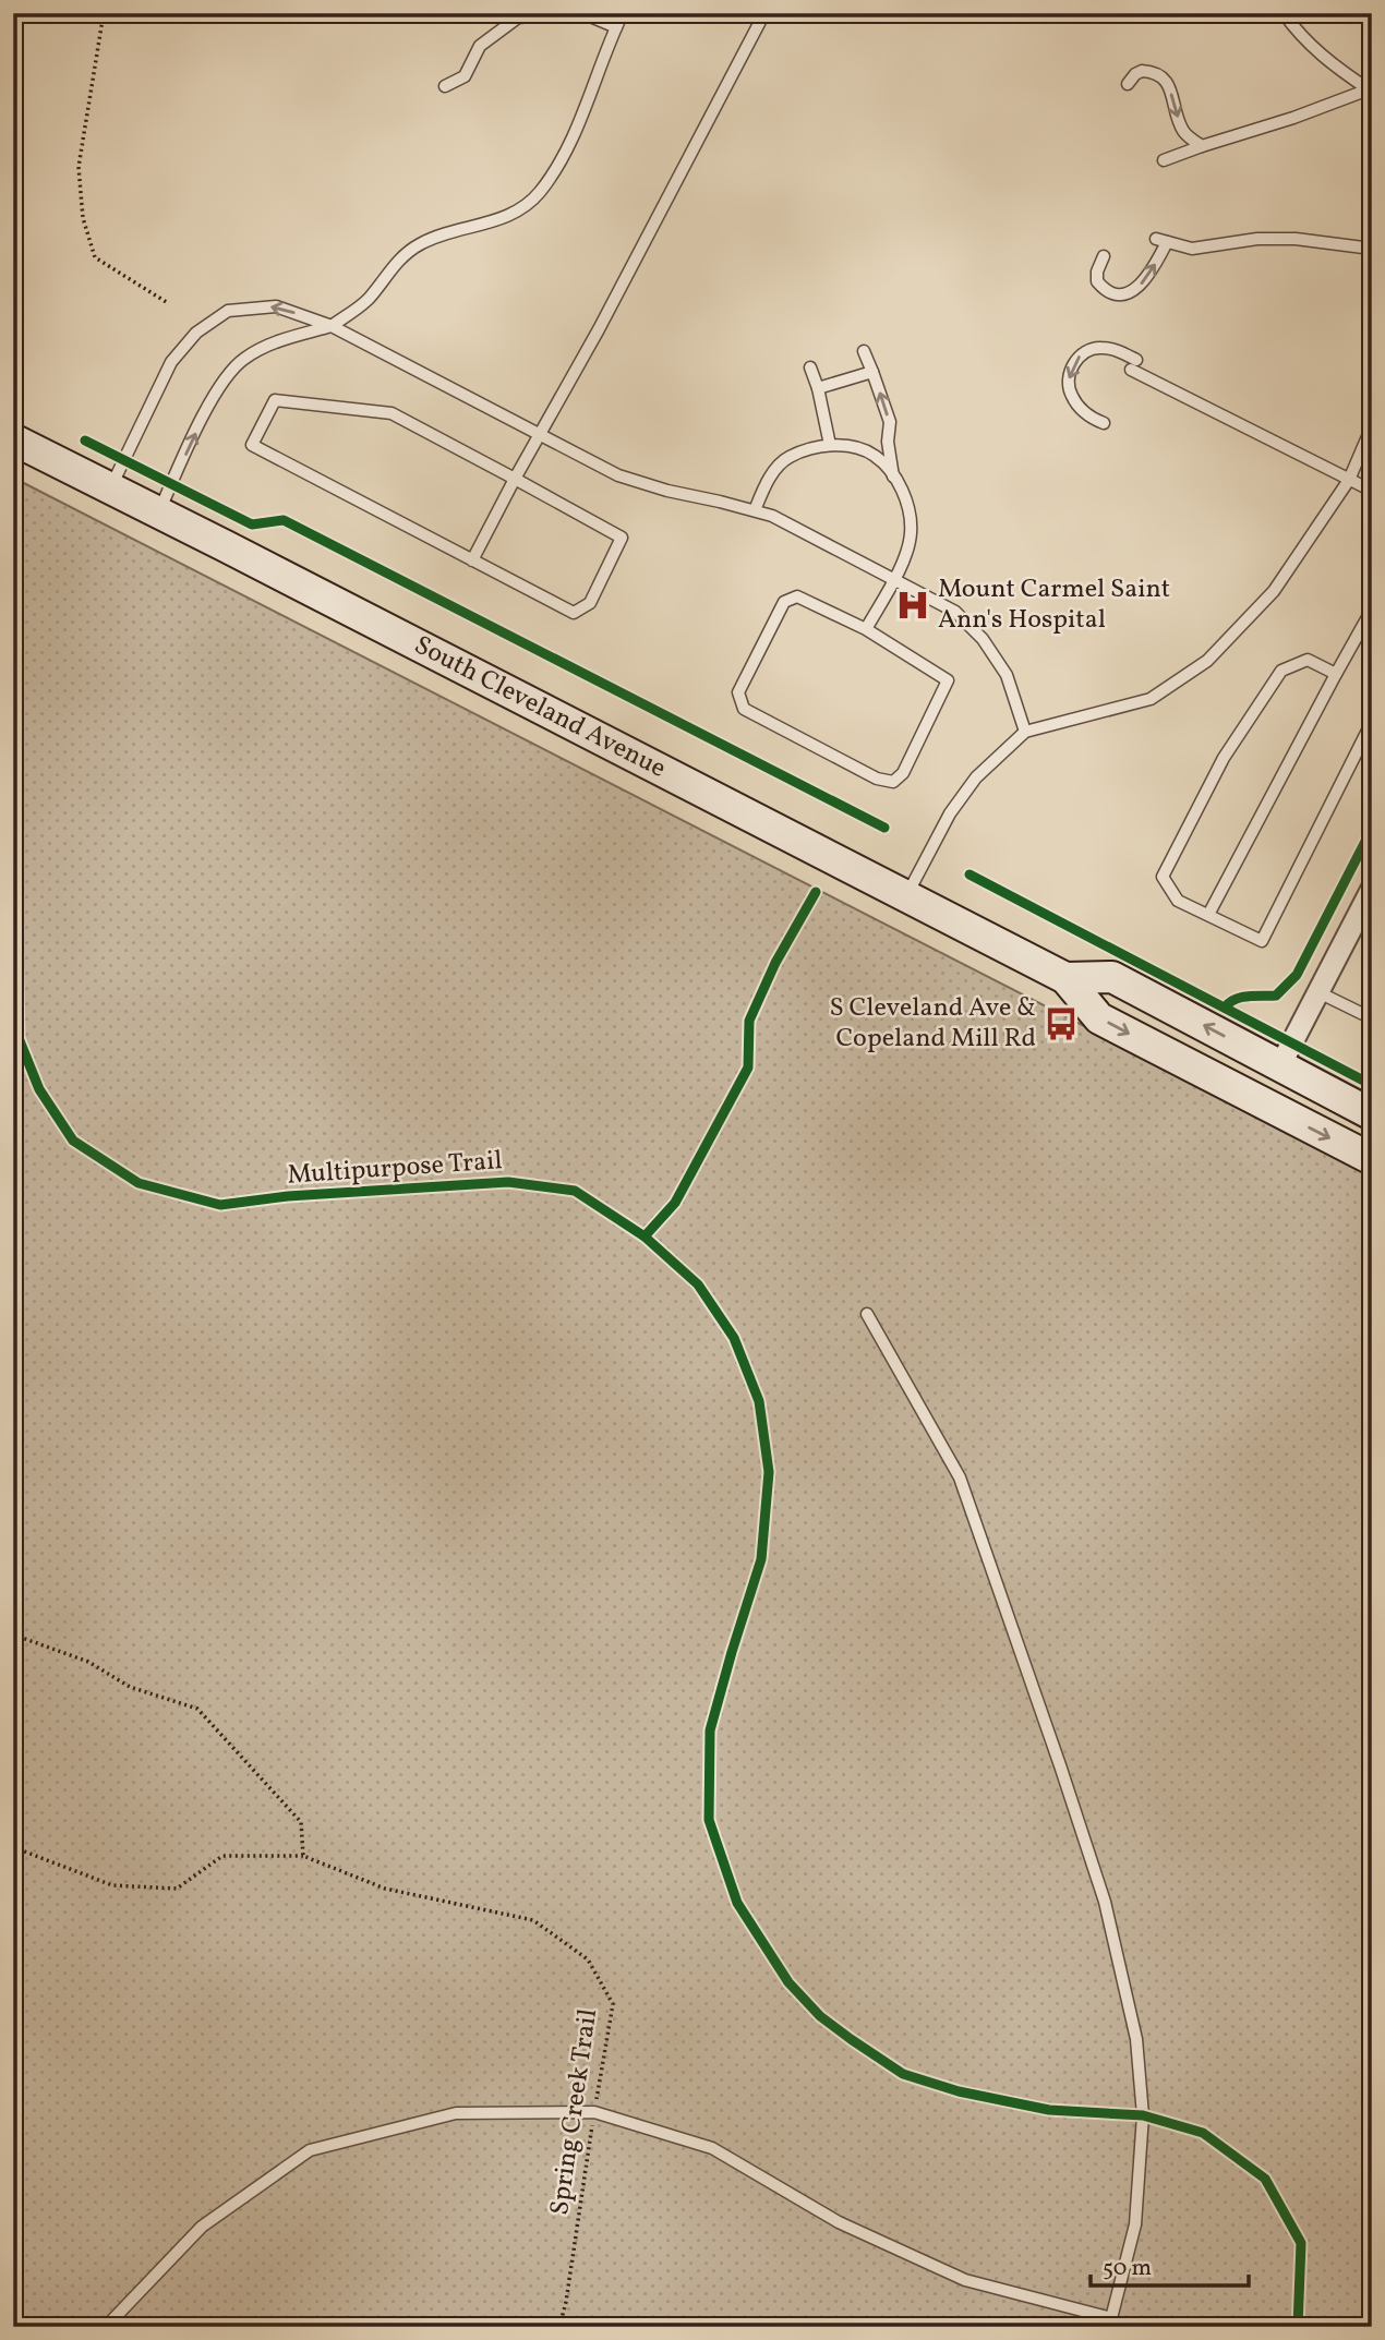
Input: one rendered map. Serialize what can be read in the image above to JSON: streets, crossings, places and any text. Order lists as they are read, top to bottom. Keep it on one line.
{"streets":{"main road":["South Cleveland Avenue"],"path":["Spring Creek Trail"],"cycle path":["Multipurpose Trail"]},"places":{"hospital":["Mount Carmel Saint Ann's Hospital"],"bus stop":["S Cleveland Ave & Copeland Mill Rd"]},"scale_bar":"50 m"}
